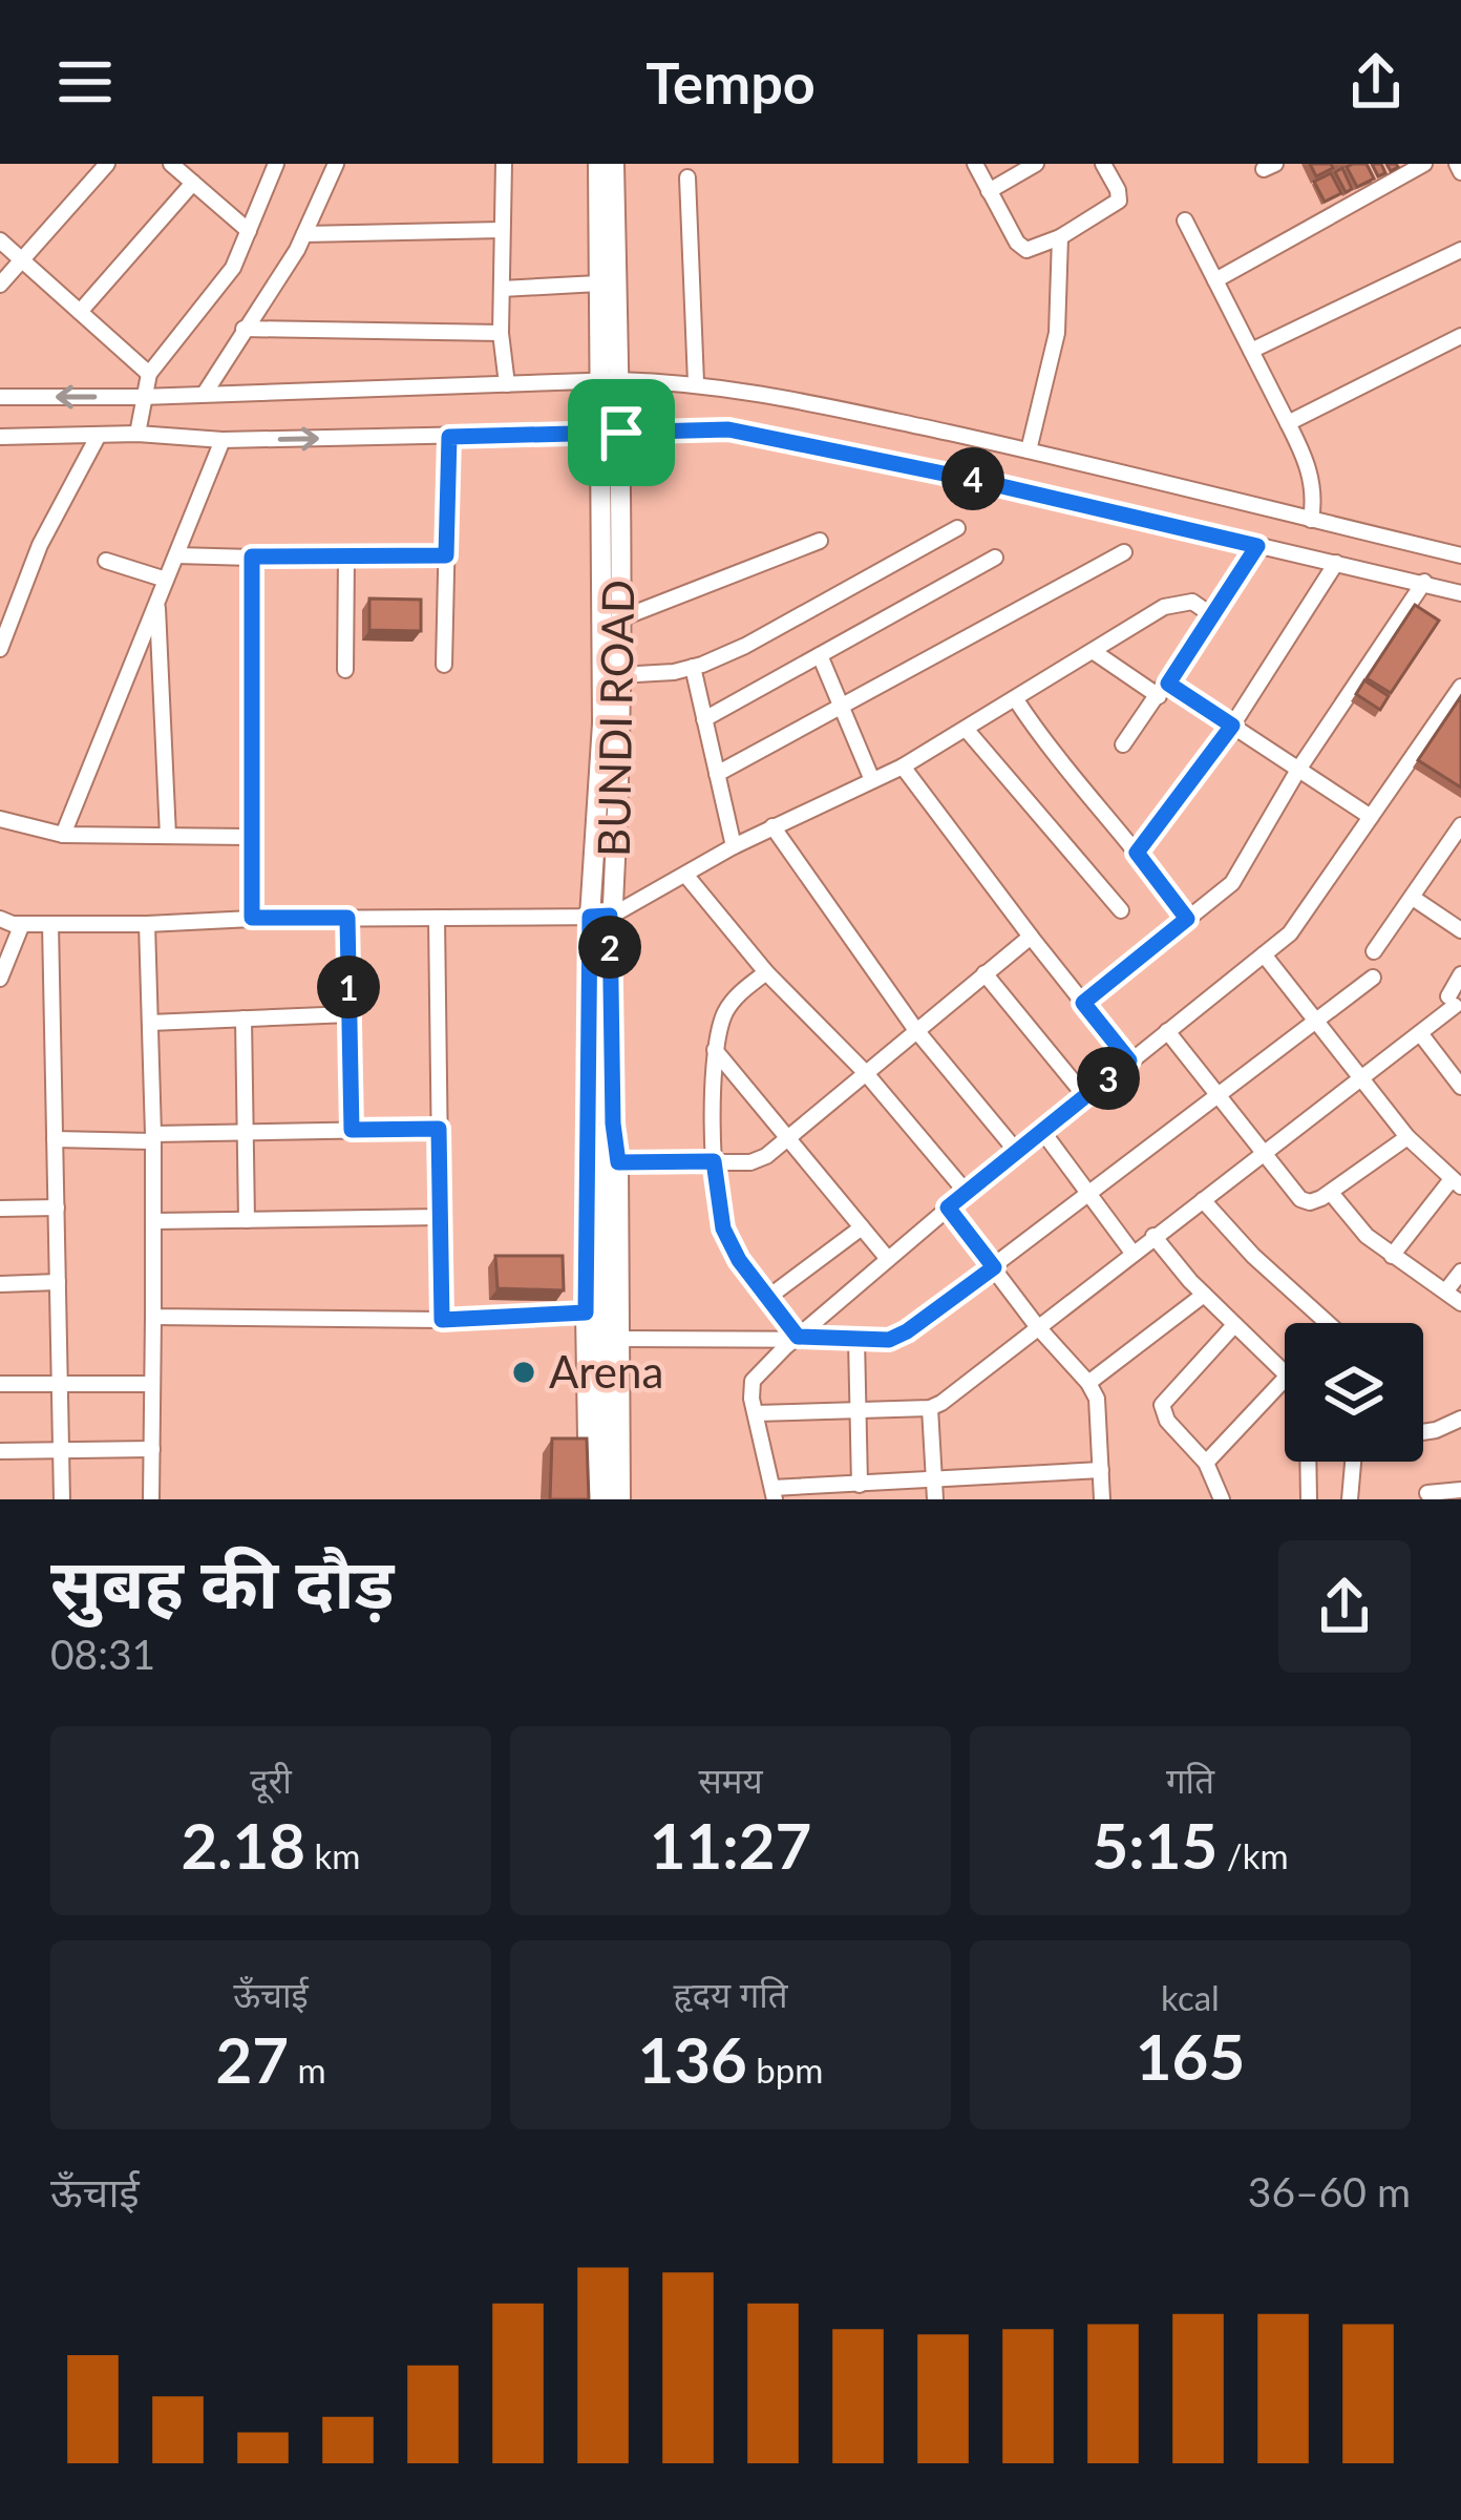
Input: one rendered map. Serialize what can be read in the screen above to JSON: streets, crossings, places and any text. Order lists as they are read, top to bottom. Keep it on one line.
{"streets":{"main road":["BUNDI ROAD"]},"places":["Arena"],"page":{"header":"Tempo","pins":["4","2","1","3"],"heading":["सुबह की दौड़","08:31"],"stats":[["दूरी","2.18 km"],["समय","11:27"],["गति","5:15 /km"],["ऊँचाई","27 m"],["हृदय गति","136 bpm"],["kcal","165"]],"chart":["ऊँचाई","36–60 m"]}}
